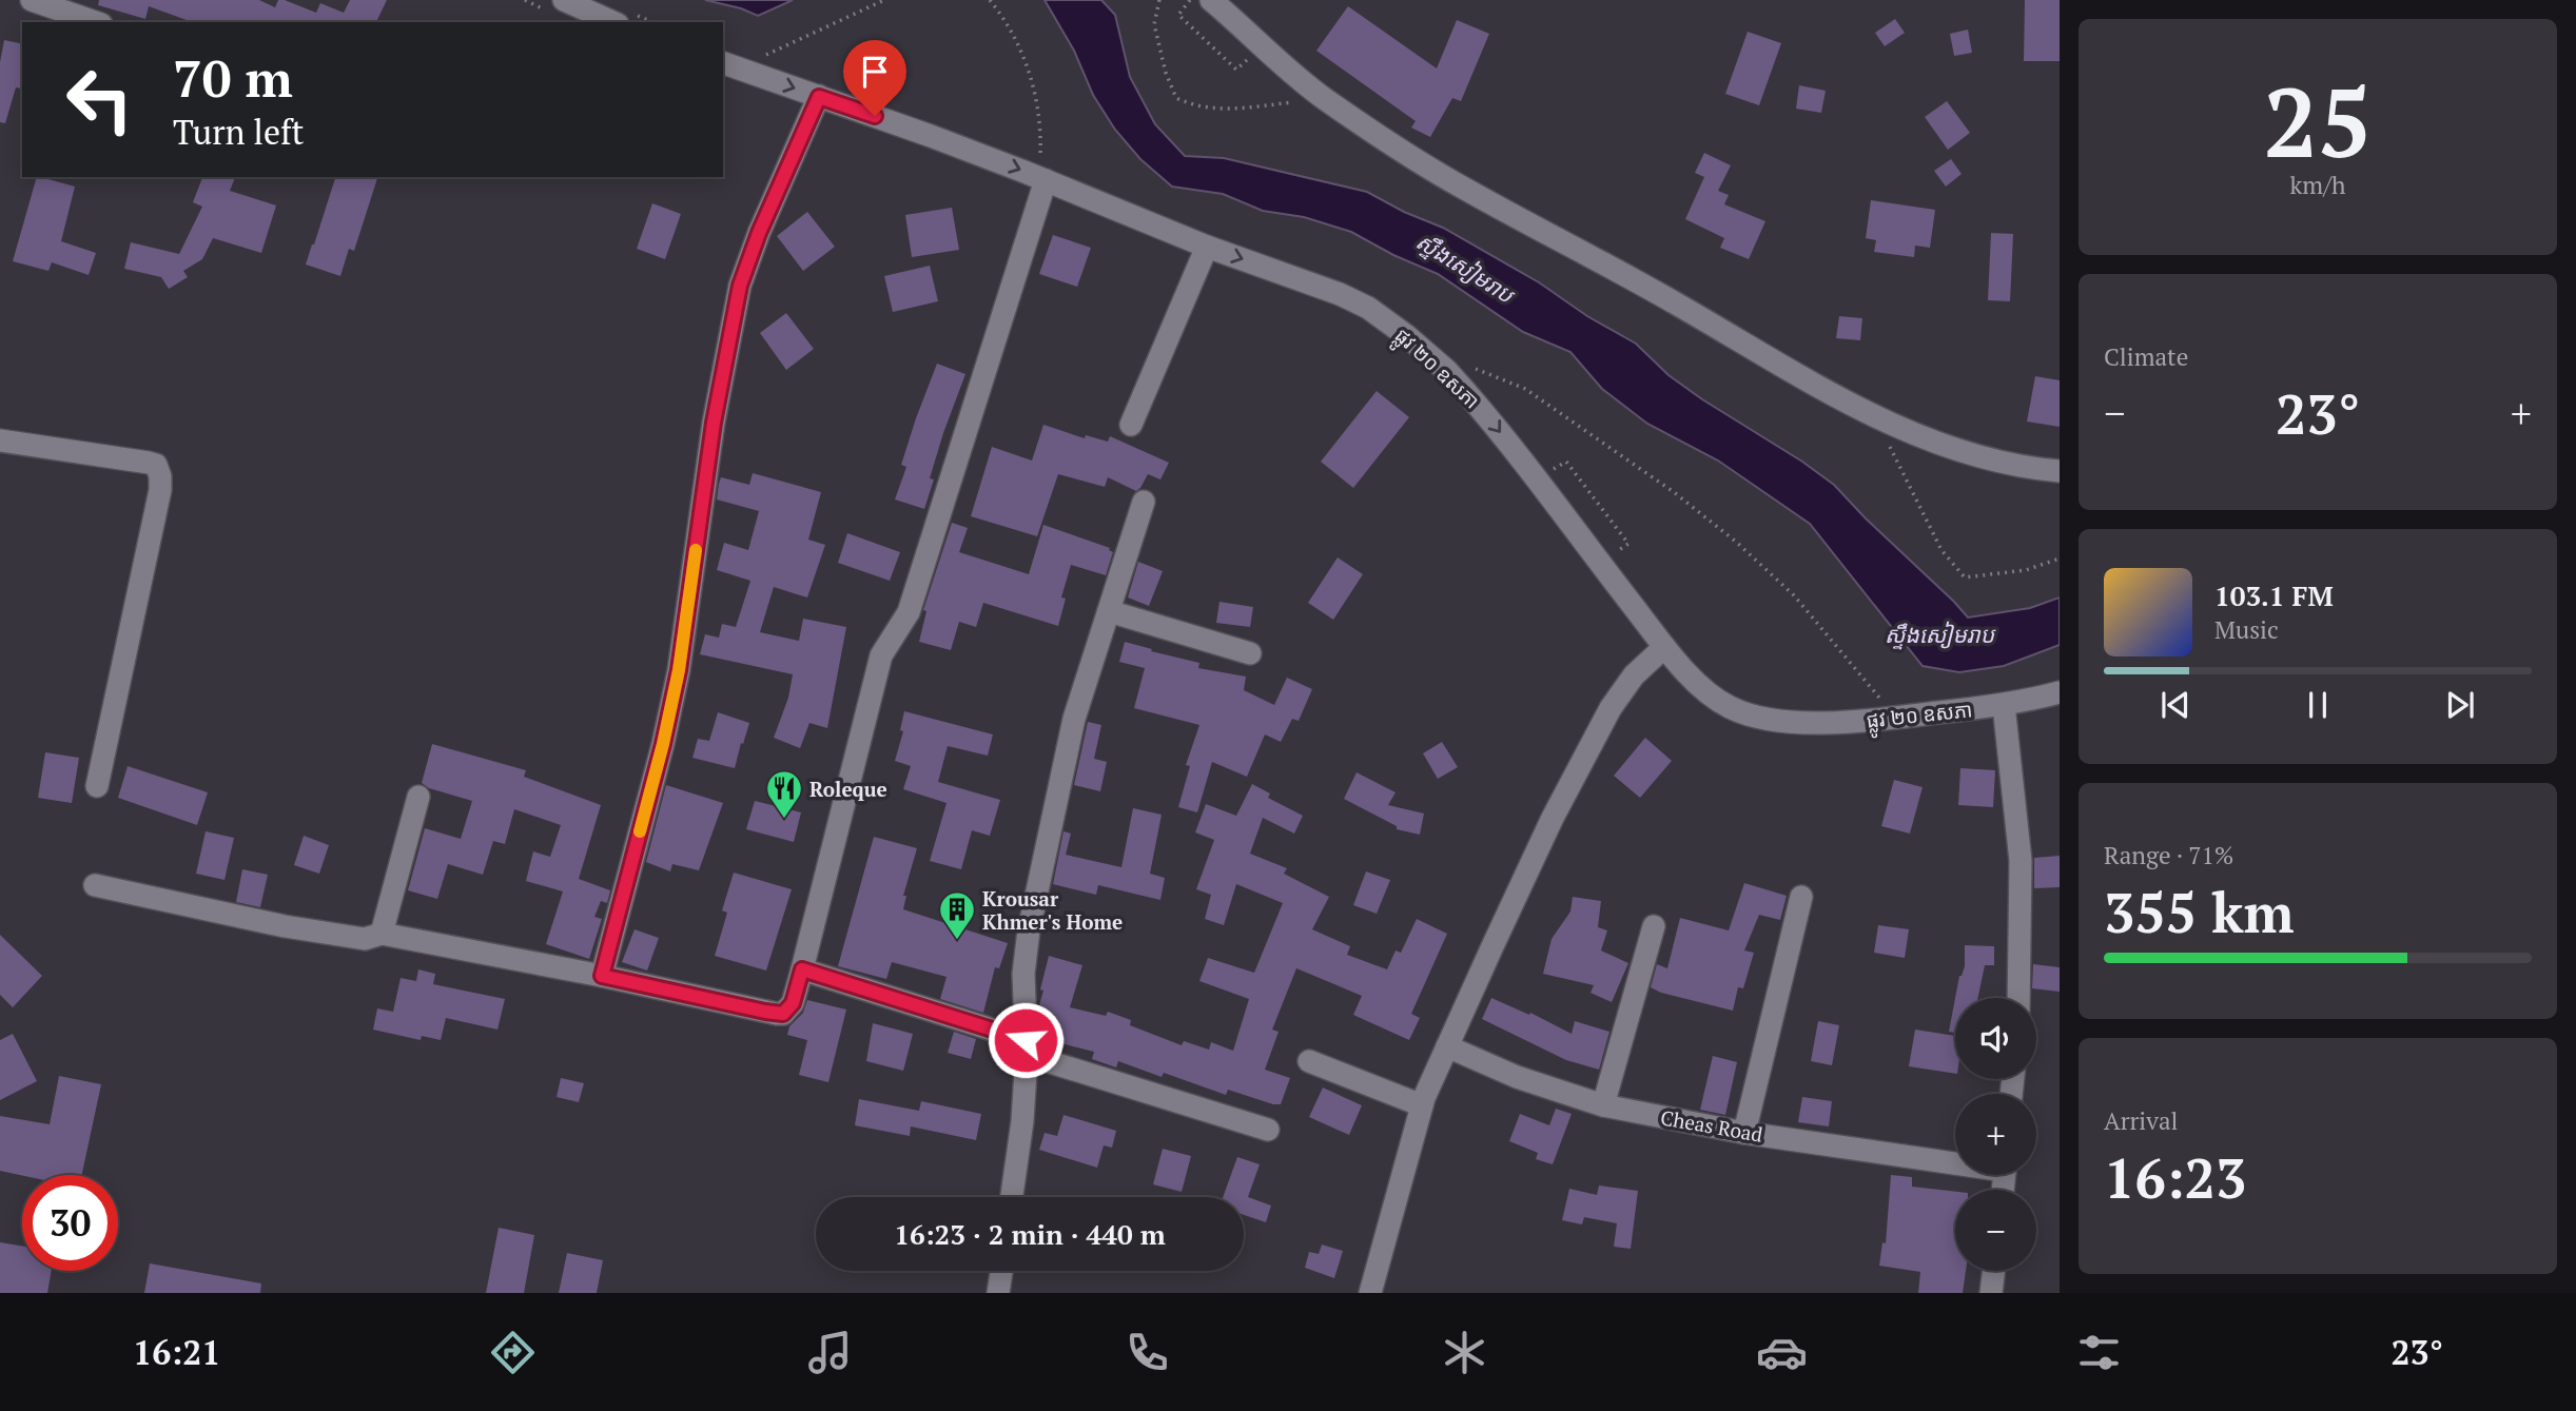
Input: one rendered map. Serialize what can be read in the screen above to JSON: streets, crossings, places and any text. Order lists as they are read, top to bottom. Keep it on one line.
{"streets":{"street":["ផ្លូវ ២០ ឧសភា","Cheas Road"]},"water":["ស្ទឹងសៀមរាប"],"places":{"restaurant":["Roleque"],"building":["Krousar Khmer's Home"]},"page":{"tile":[["25","km/h"],"Climate",["Range · 71%","355 km"],["Arrival","16:23"]],"turn":["70 m","Turn left"],"heat":["−","23°","+"],"song":["103.1 FM","Music"],"map_buttons":["+","−"],"limit":"30","trip":"16:23 · 2 min · 440 m","tabs":["16:21","23°"]}}
